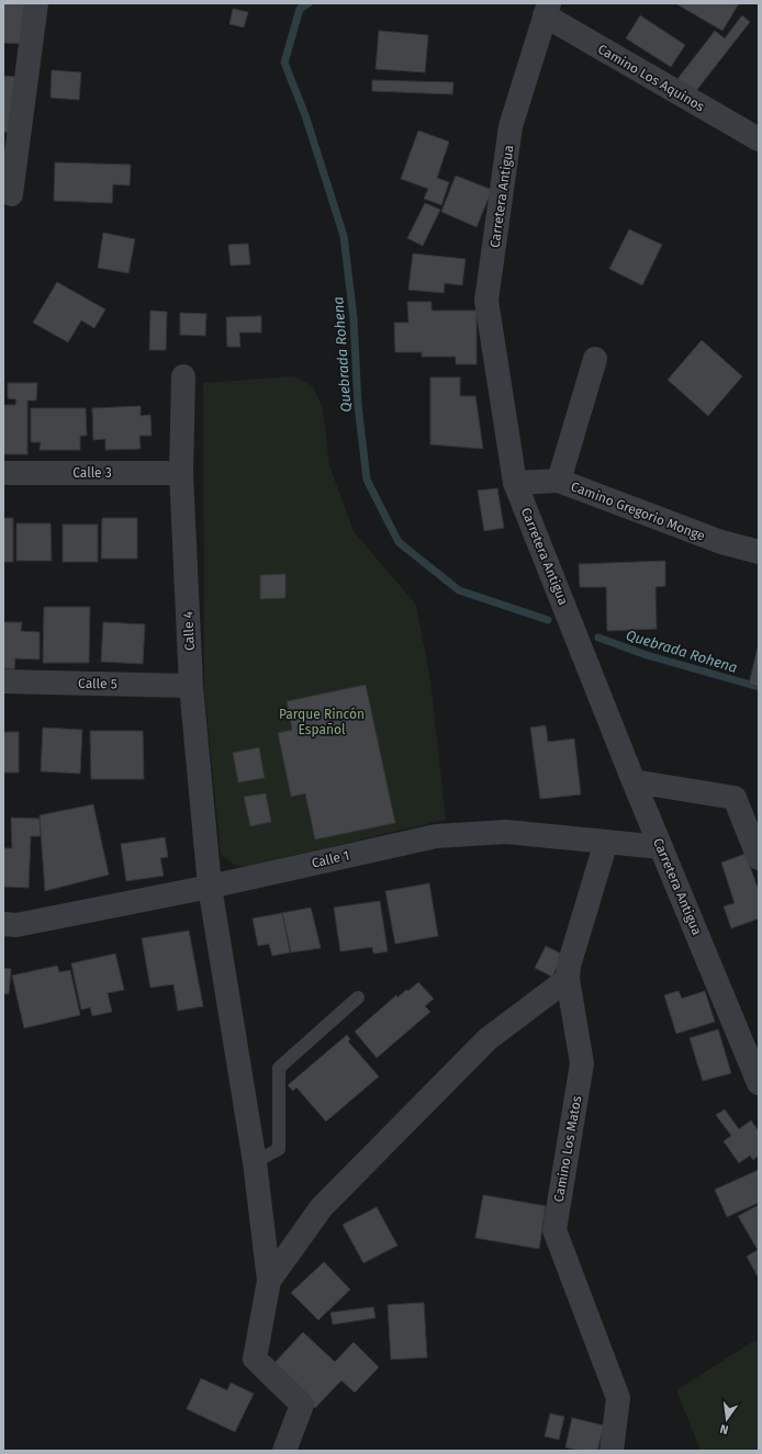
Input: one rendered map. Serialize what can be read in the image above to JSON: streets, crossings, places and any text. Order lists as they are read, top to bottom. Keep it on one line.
{"streets":{"street":["Camino Los Aquinos","Carretera Antigua","Calle 3","Camino Gregorio Monge","Calle 4","Calle 5","Calle 1","Camino Los Matos"]},"crossings":[["Camino Los Aquinos","Carretera Antigua"],["Carretera Antigua","Camino Gregorio Monge"],["Carretera Antigua","Calle 1"],["Calle 3","Calle 4"],["Calle 4","Calle 5"],["Calle 4","Calle 1"],["Calle 1","Camino Los Matos"]],"water":["Quebrada Rohena"],"parks":["Parque Rincón Español"],"north":"bottom"}
